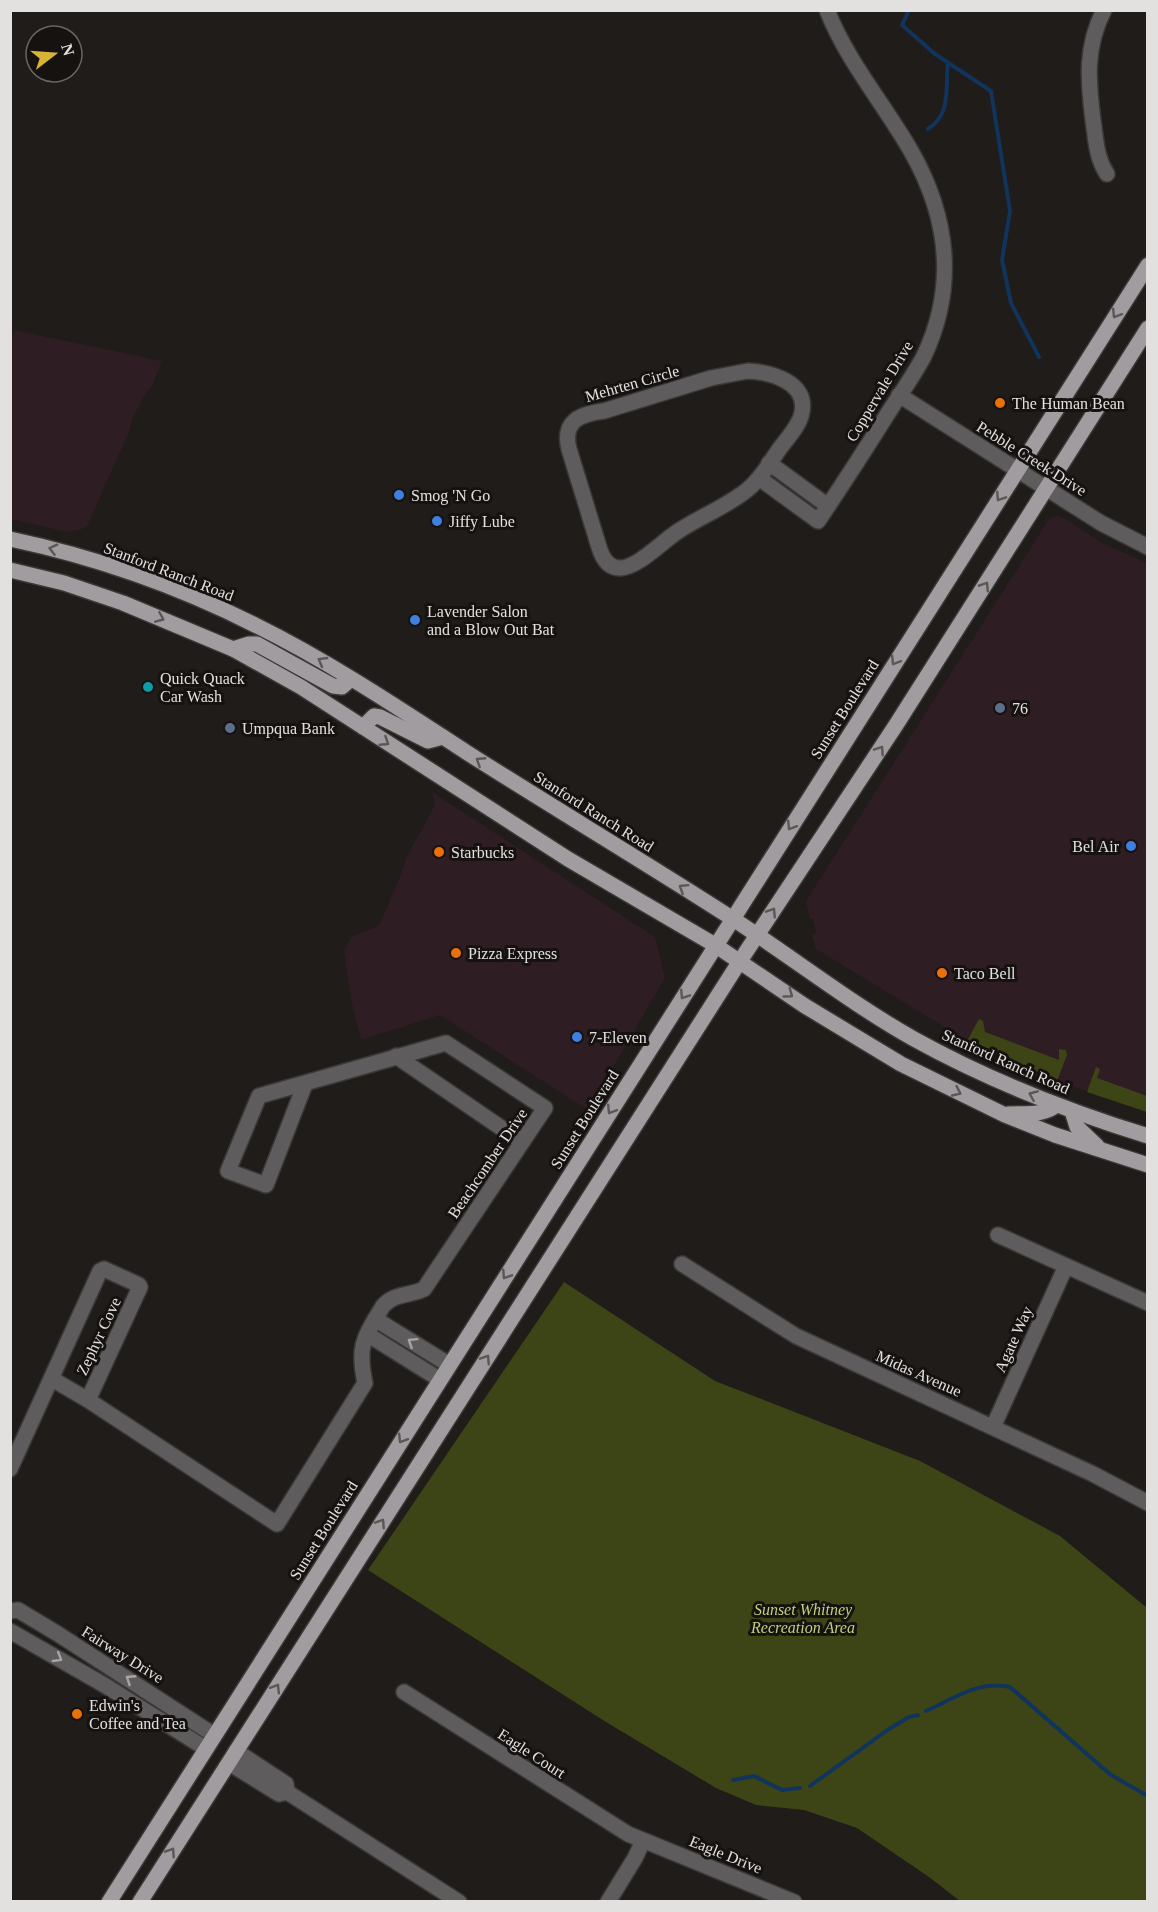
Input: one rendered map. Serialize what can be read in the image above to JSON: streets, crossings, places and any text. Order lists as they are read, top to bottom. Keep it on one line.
{"streets":{"main road":["Stanford Ranch Road","Sunset Boulevard"],"street":["Mehrten Circle","Coppervale Drive","Pebble Creek Drive","Beachcomber Drive","Zephyr Cove","Agate Way","Midas Avenue","Fairway Drive","Eagle Court","Eagle Drive"]},"crossings":[["Coppervale Drive","Pebble Creek Drive"],["Pebble Creek Drive","Sunset Boulevard"],["Stanford Ranch Road","Sunset Boulevard"],["Sunset Boulevard","Fairway Drive"],["Beachcomber Drive","Zephyr Cove"],["Agate Way","Midas Avenue"],["Eagle Court","Eagle Drive"]],"parks":["Sunset Whitney Recreation Area"],"places":["The Human Bean","Smog 'N Go","Jiffy Lube","Lavender Salon and a Blow Out Bat","Quick Quack Car Wash","76","Umpqua Bank","Bel Air","Starbucks","Pizza Express","Taco Bell","7-Eleven","Edwin's Coffee and Tea"],"north":"right"}
